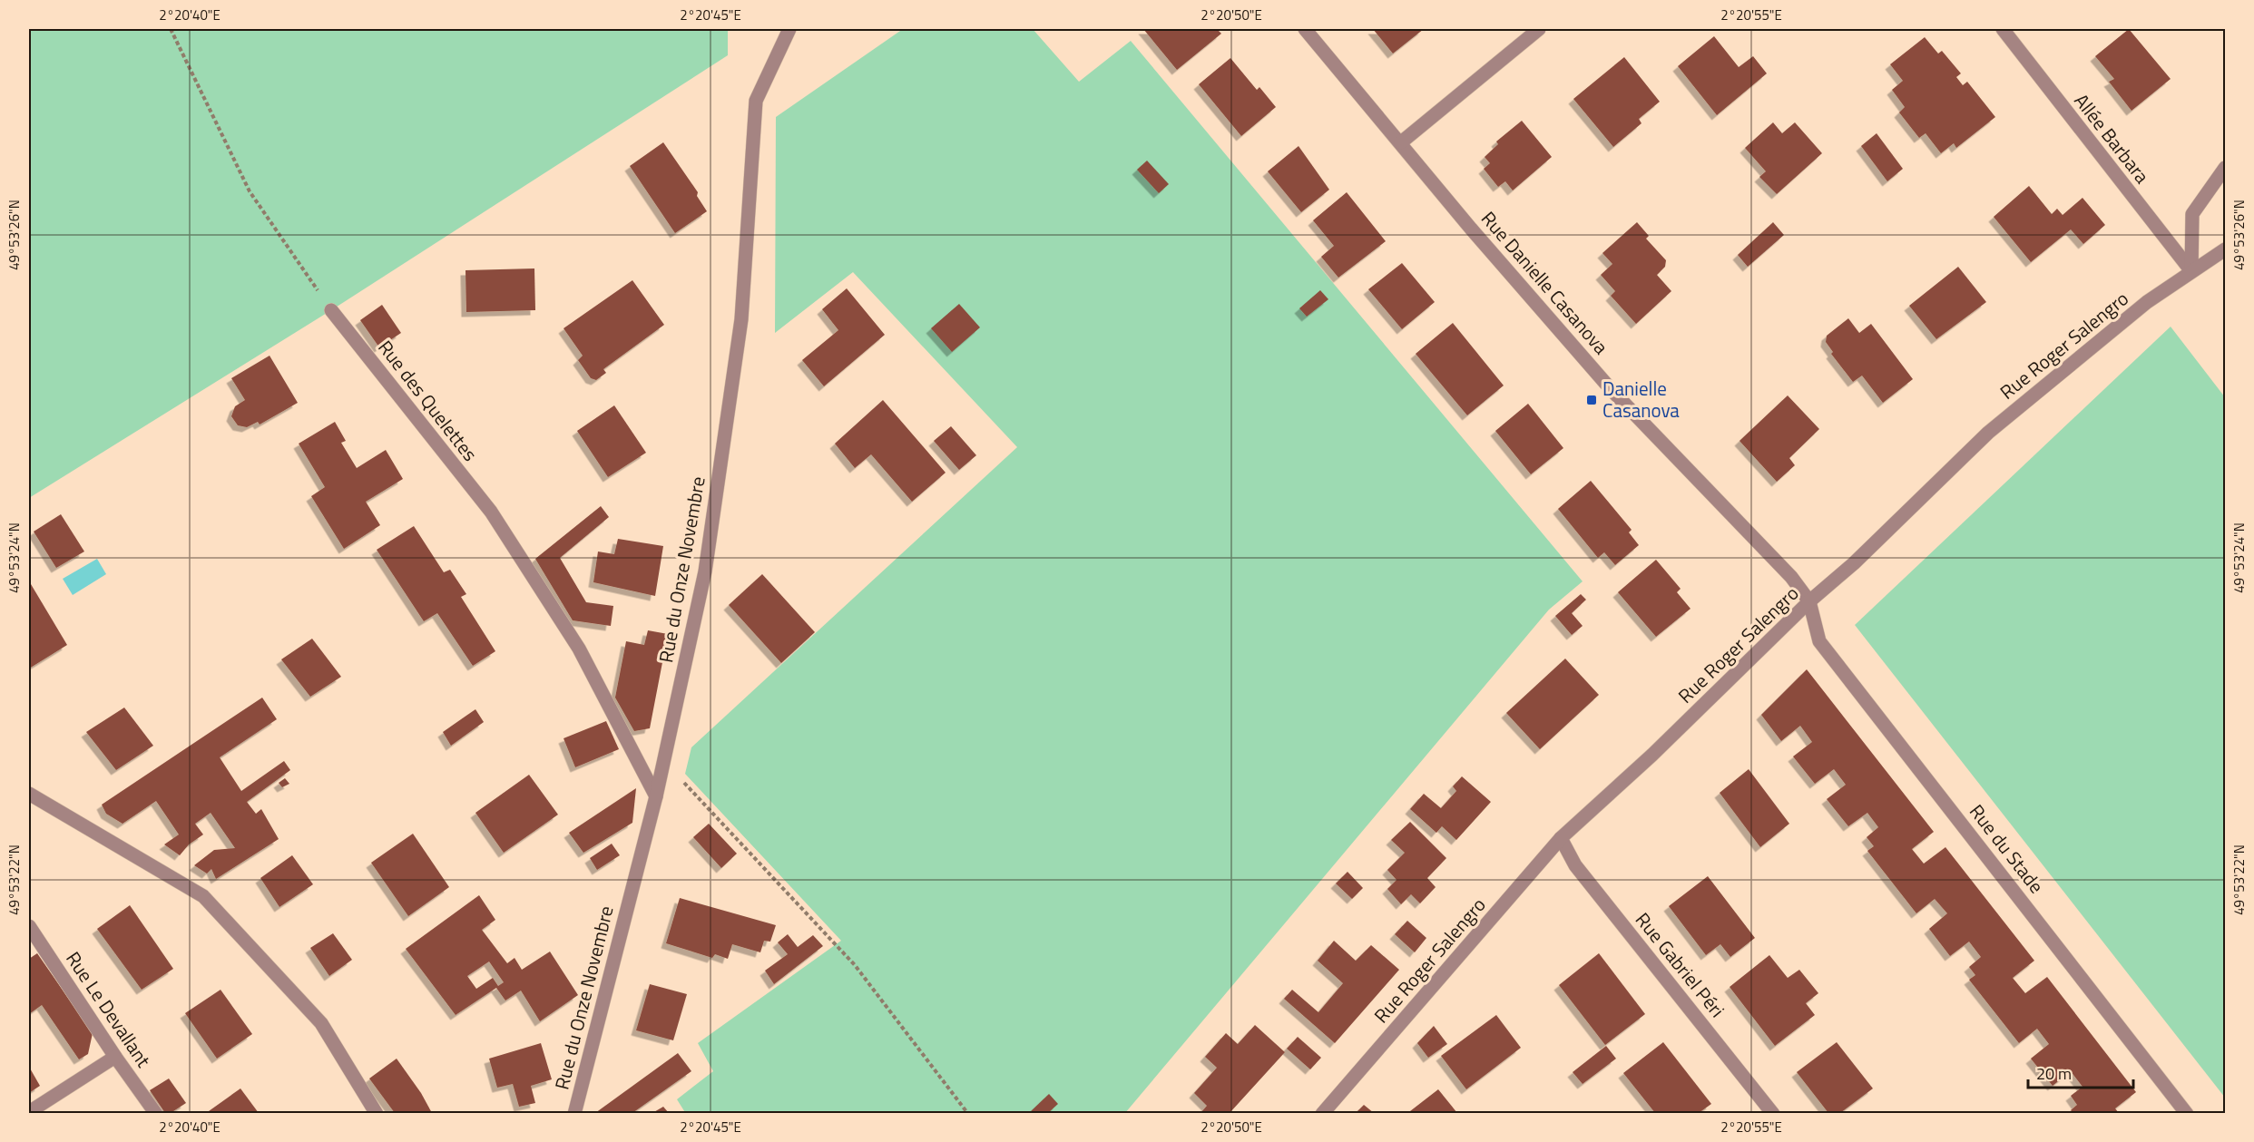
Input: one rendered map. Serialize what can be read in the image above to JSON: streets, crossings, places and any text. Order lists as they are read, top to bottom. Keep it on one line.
{"streets":{"street":["Allée Barbara","Rue Danielle Casanova","Rue Roger Salengro","Rue des Quelettes","Rue du Onze Novembre","Rue du Stade","Rue Gabriel Péri","Rue Le Devallant"]},"crossings":[["Allée Barbara","Rue Roger Salengro"],["Rue Danielle Casanova","Rue Roger Salengro"],["Rue Danielle Casanova","Rue du Stade"],["Rue Roger Salengro","Rue du Stade"],["Rue Roger Salengro","Rue Gabriel Péri"],["Rue des Quelettes","Rue du Onze Novembre"]],"places":{"transit":["Danielle Casanova"]},"scale_bar":"20 m","coordinates":["2°20'40\"E","2°20'45\"E","2°20'50\"E","2°20'55\"E","49°53'26\"N","49°53'24\"N","49°53'22\"N"]}
